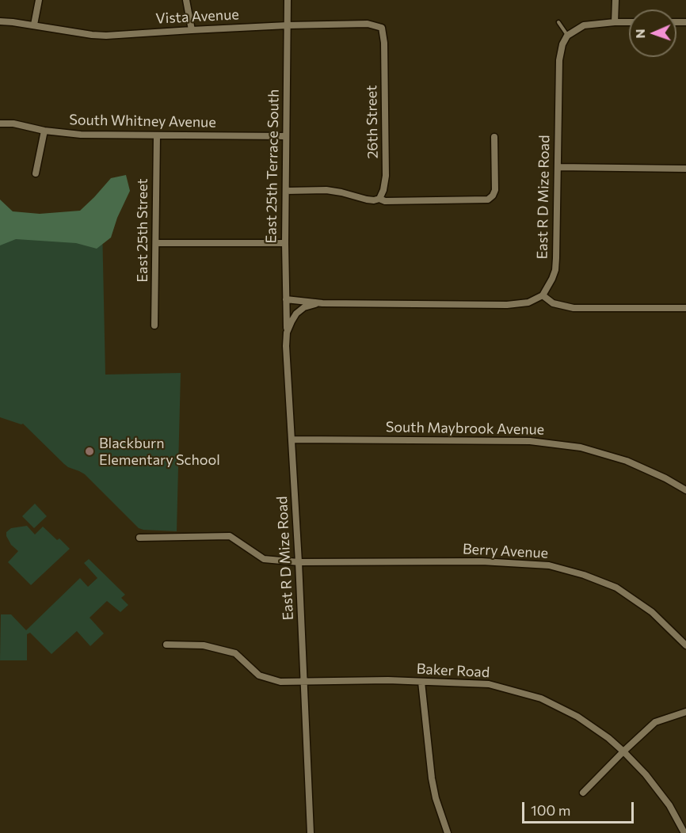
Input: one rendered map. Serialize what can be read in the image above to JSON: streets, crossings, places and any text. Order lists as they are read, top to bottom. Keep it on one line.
{"streets":{"street":["Vista Avenue","South Whitney Avenue","26th Street","East 25th Terrace South","East R D Mize Road","East 25th Street","South Maybrook Avenue","Berry Avenue","Baker Road"]},"crossings":[["Vista Avenue","26th Street"],["Vista Avenue","East 25th Terrace South"],["South Whitney Avenue","East 25th Terrace South"],["South Whitney Avenue","East 25th Street"],["East 25th Terrace South","East R D Mize Road"],["East R D Mize Road","South Maybrook Avenue"],["East R D Mize Road","Berry Avenue"],["East R D Mize Road","Baker Road"]],"places":["Blackburn Elementary School"],"scale_bar":"100 m","north":"left"}
